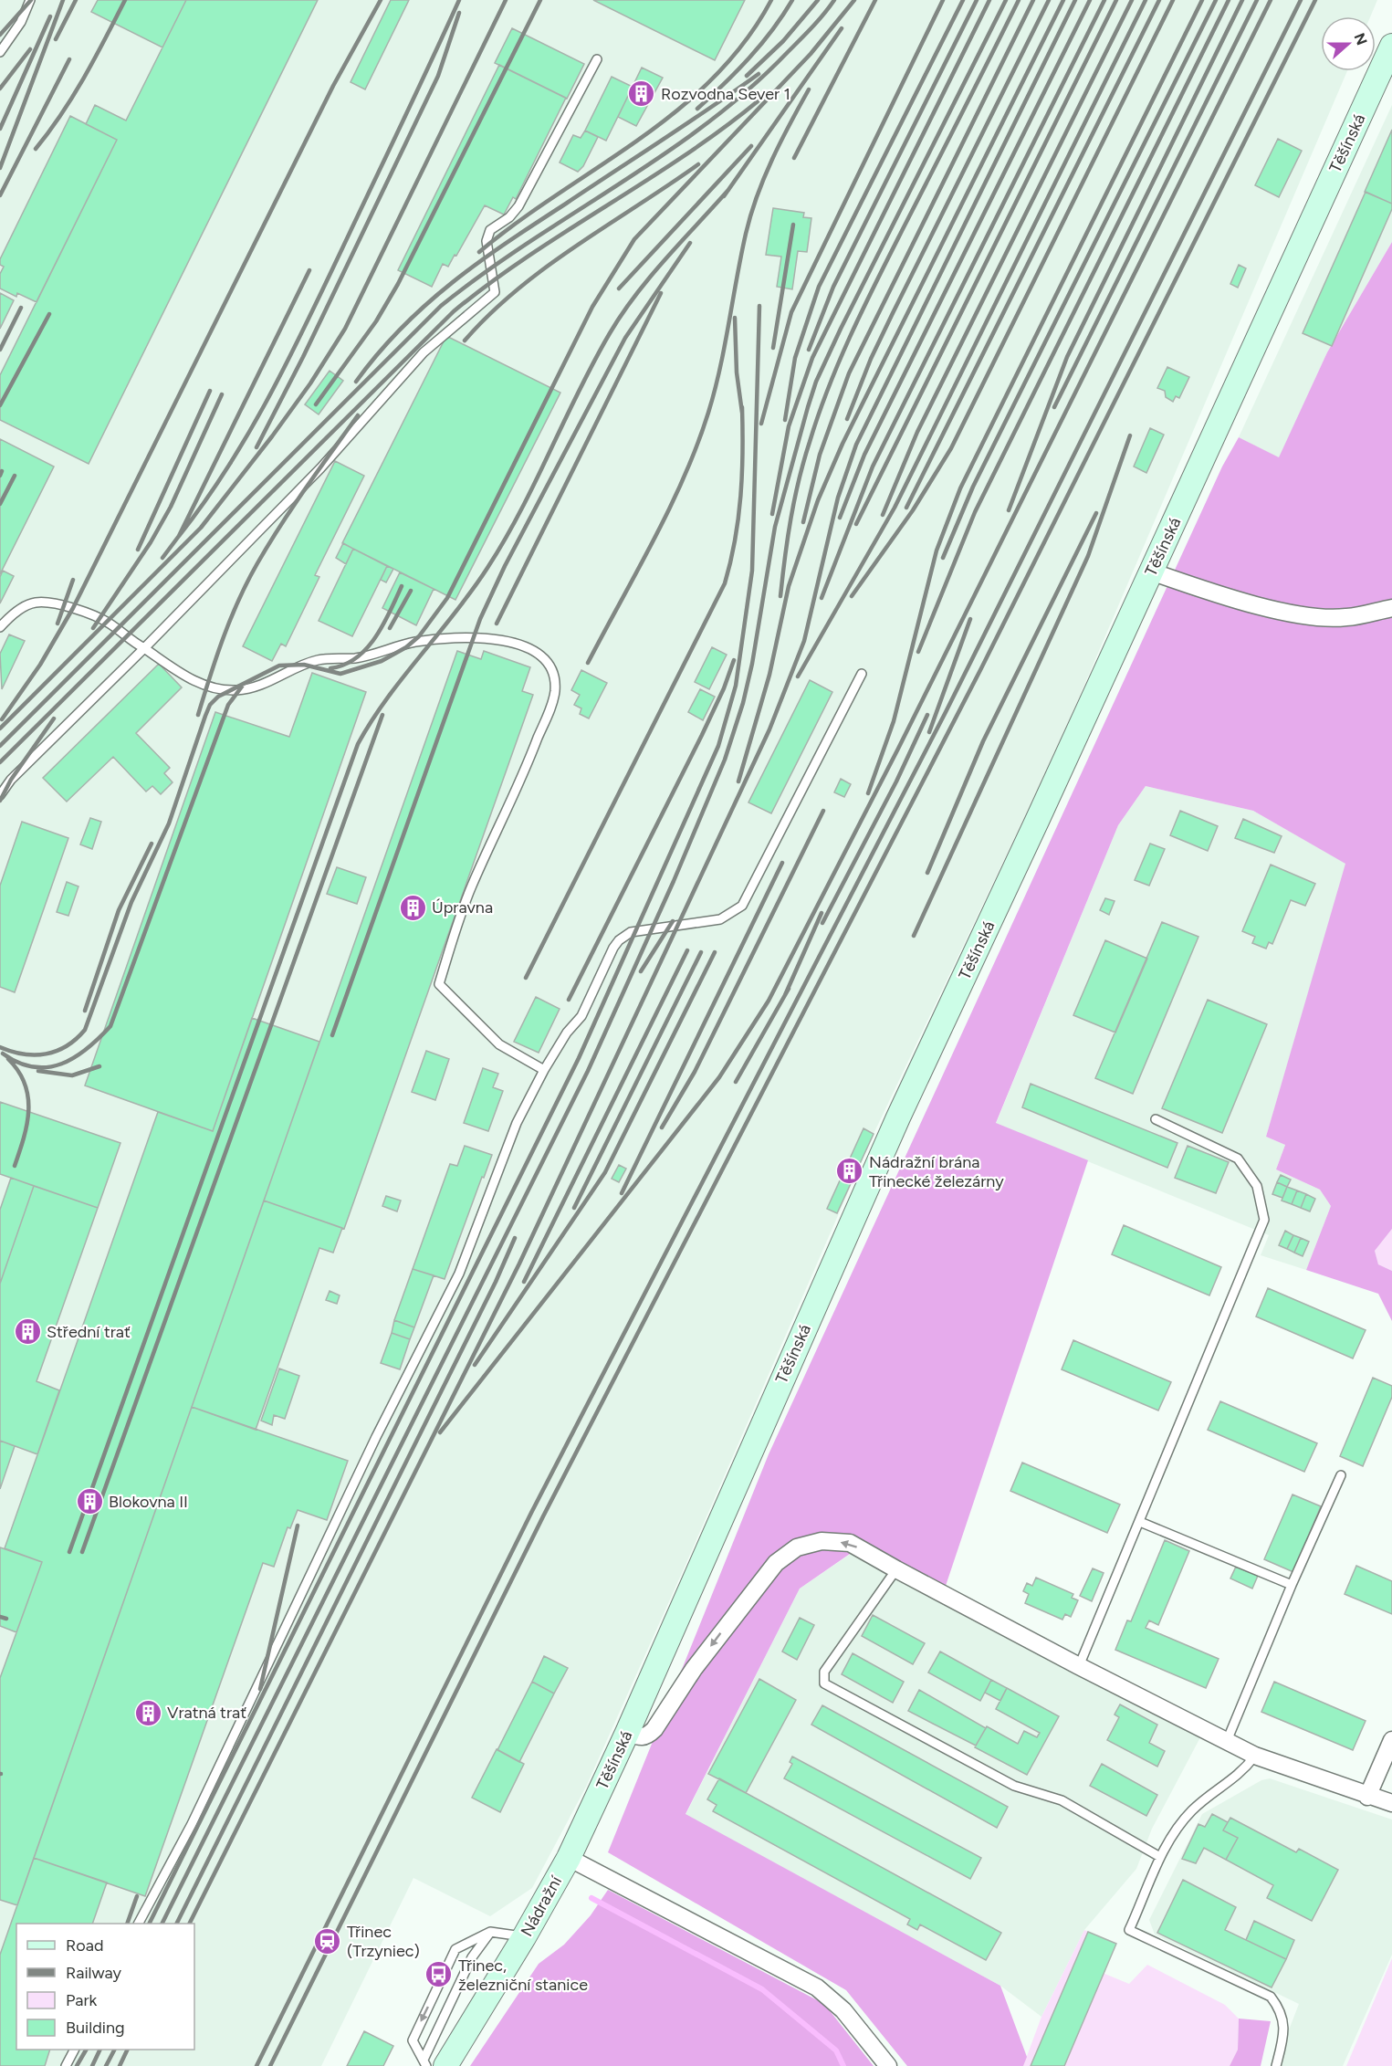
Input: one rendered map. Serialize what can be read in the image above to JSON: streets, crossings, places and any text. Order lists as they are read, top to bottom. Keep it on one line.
{"streets":{"main road":["Těšínská","Nádražní"]},"crossings":[["Těšínská","Nádražní"]],"places":{"building":["Rozvodna Sever 1","Úpravna","Nádražní brána Třinecké železárny","Střední trať","Blokovna II","Vratná trať"],"station":["Třinec (Trzyniec)"],"bus stop":["Třinec, železniční stanice"]},"legend":["Road","Railway","Park","Building"],"north":"right"}
